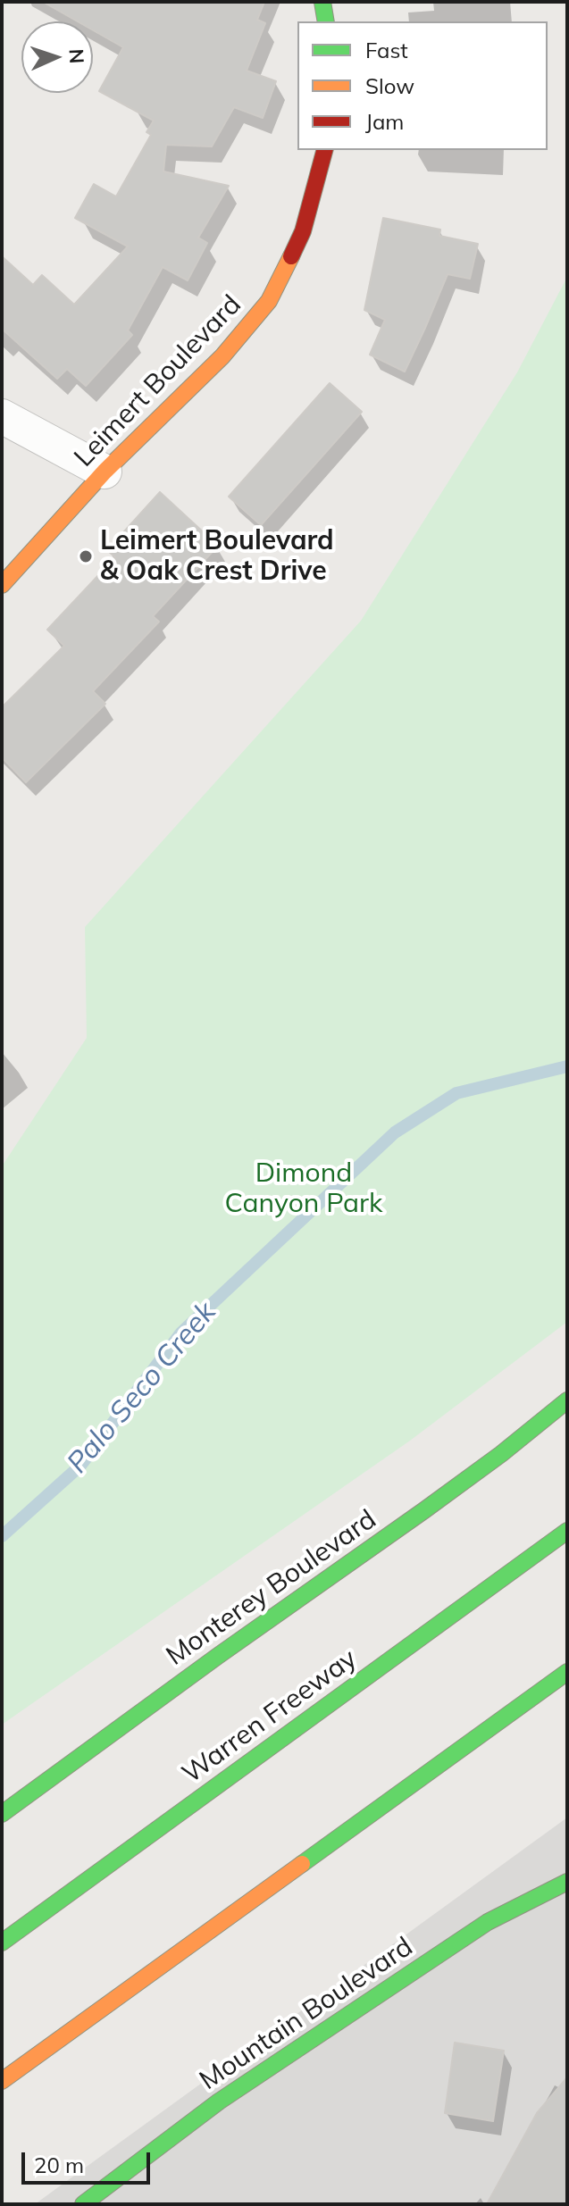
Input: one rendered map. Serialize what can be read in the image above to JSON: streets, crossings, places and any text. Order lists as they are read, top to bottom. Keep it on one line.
{"streets":{"main road":["Leimert Boulevard","Monterey Boulevard","Warren Freeway","Mountain Boulevard"]},"water":["Palo Seco Creek"],"parks":["Dimond Canyon Park"],"places":["Leimert Boulevard & Oak Crest Drive"],"legend":["Fast","Slow","Jam"],"scale_bar":"20 m","north":"right"}
